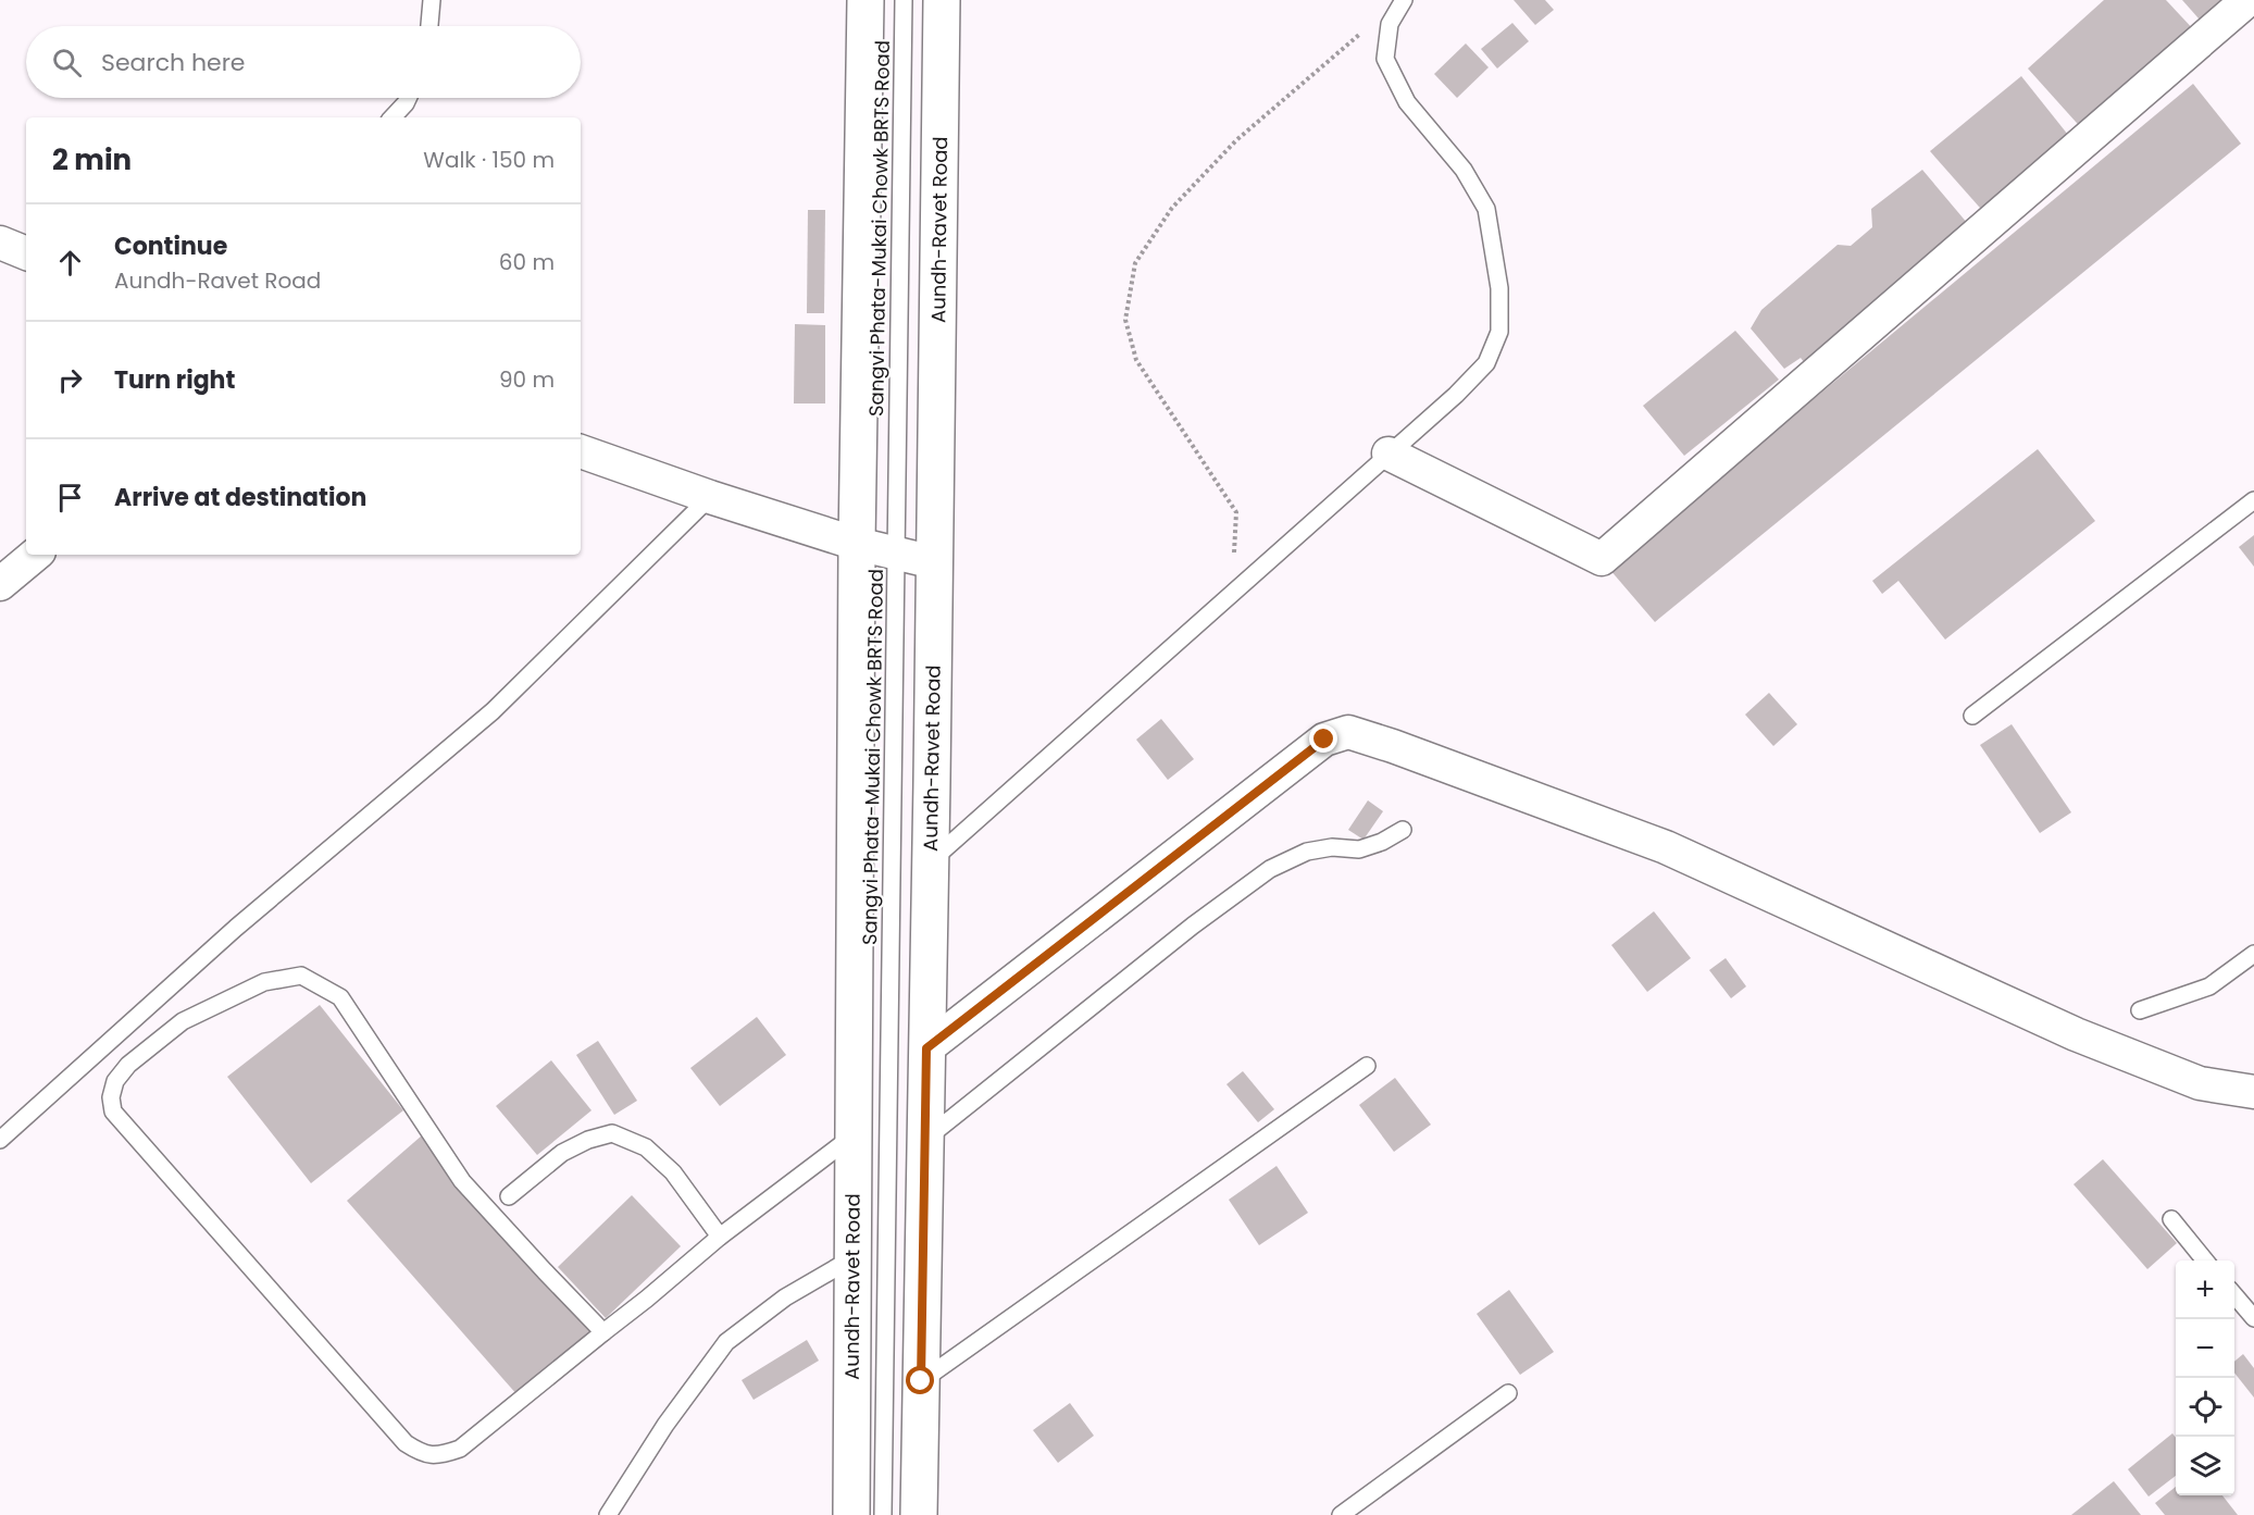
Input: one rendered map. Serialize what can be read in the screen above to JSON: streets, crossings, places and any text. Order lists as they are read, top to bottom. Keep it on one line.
{"streets":{"main road":["Aundh-Ravet Road"],"lane":["Sangvi Phata-Mukai Chowk BRTS Road"]},"page":{"search":"Search here","heading":["2 min","Walk · 150 m"],"list":[["Continue","Aundh-Ravet Road","60 m"],["Turn right","90 m"],"Arrive at destination"],"map_buttons":["+","−"]}}
